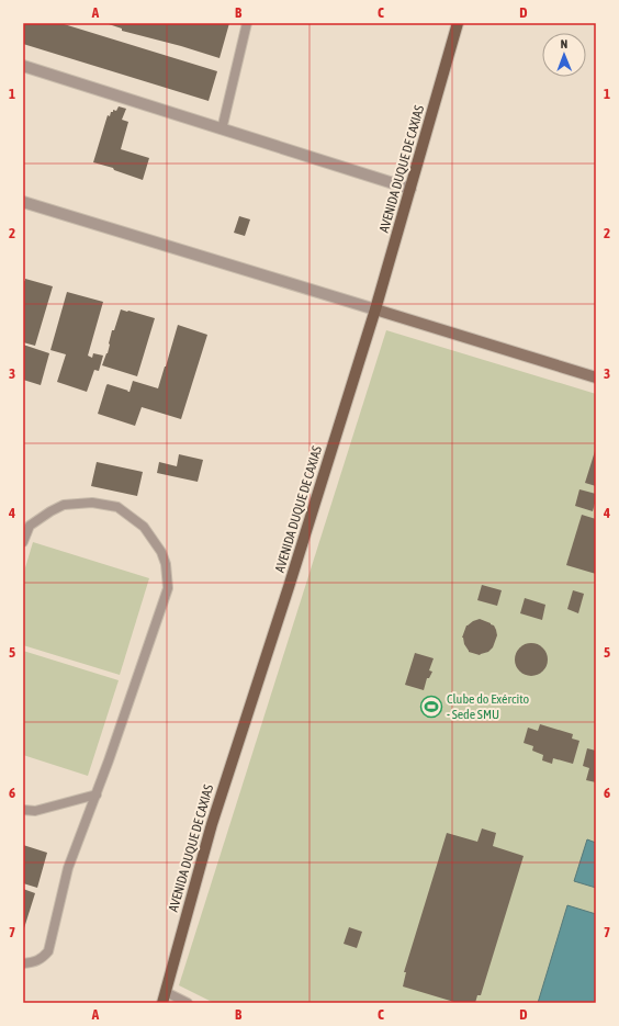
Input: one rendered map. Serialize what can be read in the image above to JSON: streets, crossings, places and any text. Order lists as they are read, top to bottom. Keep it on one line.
{"streets":{"main road":["AVENIDA DUQUE DE CAXIAS"]},"places":{"sports":["Clube do Exército - Sede SMU"]},"north":"top","grid":{"columns":["A","B","C","D"],"rows":["1","2","3","4","5","6","7"]}}
